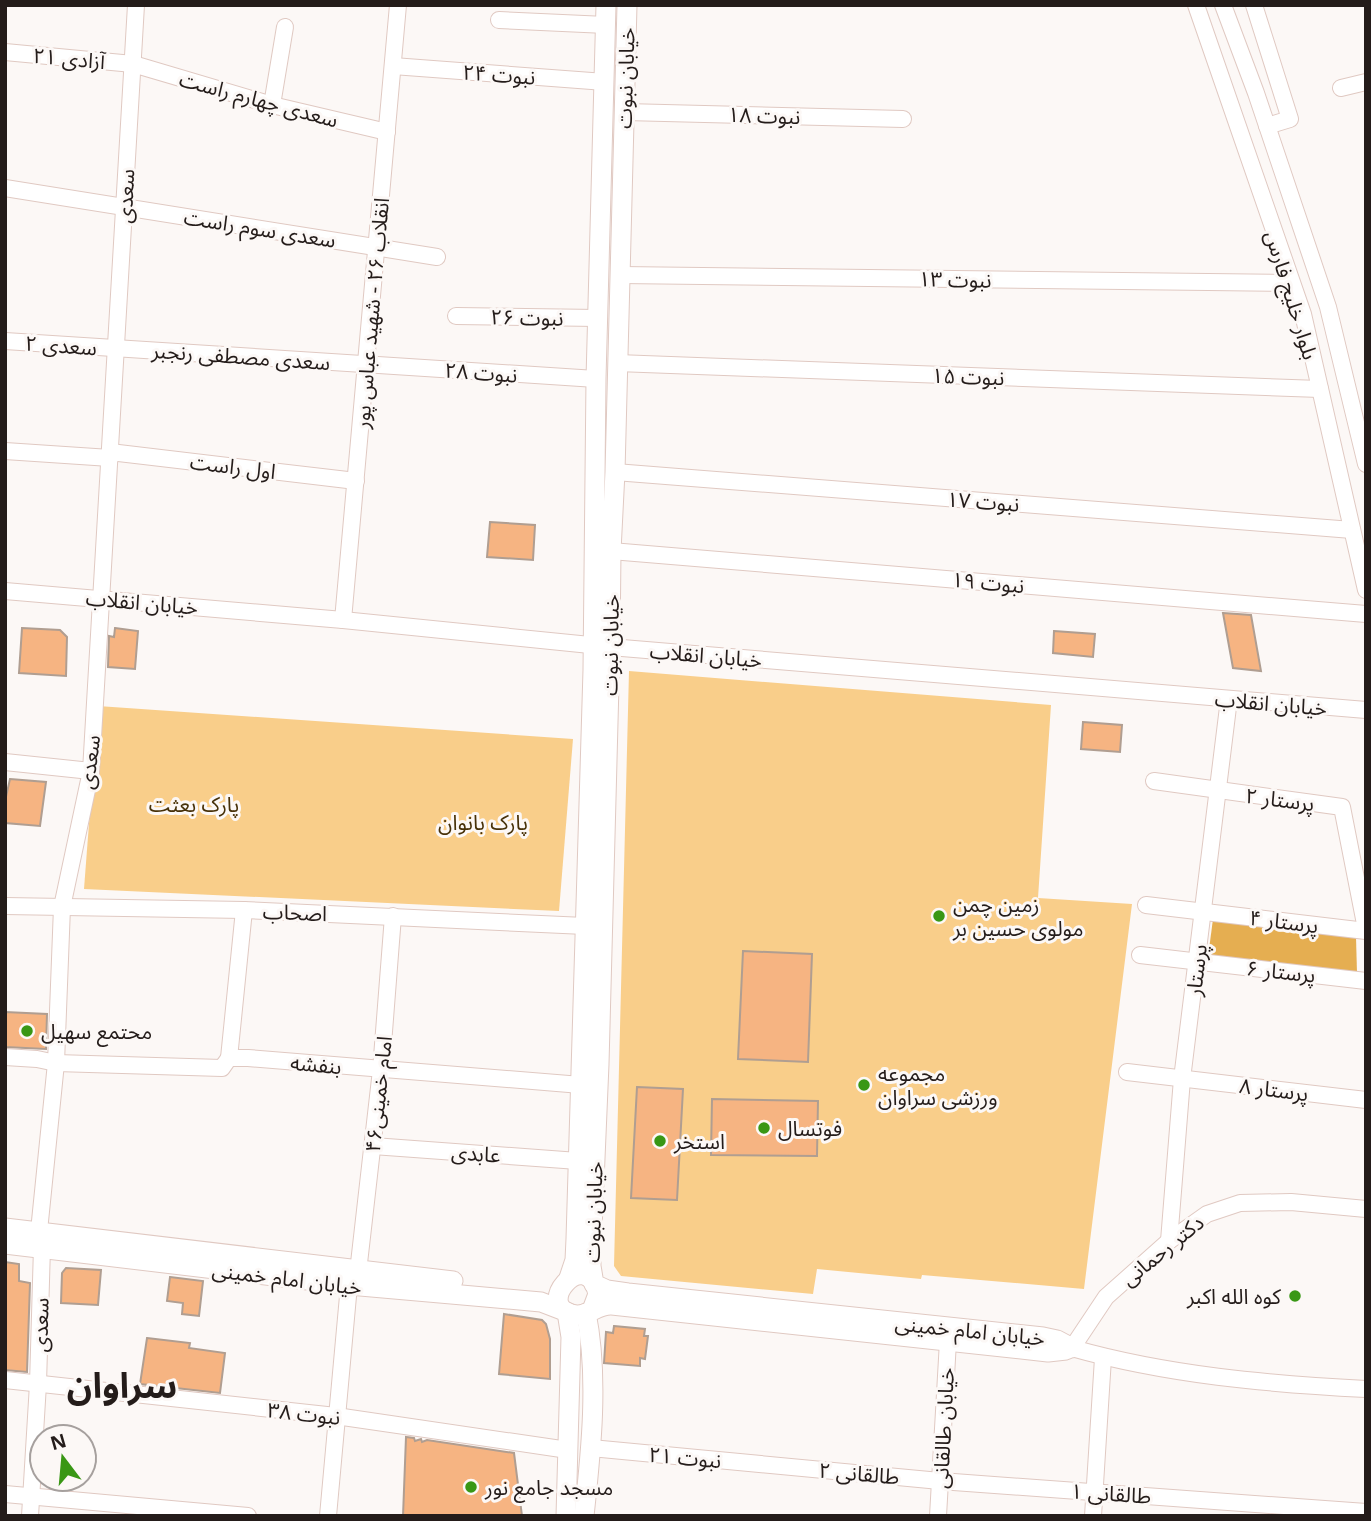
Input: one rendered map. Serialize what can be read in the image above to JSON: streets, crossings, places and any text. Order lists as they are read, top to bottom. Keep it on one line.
{"streets":{"main road":["خیابان نبوت","خیابان امام خمینی"],"street":["آزادی ۲۱","نبوت ۲۴","سعدی چهارم راست","نبوت ۱۸","سعدی","سعدی سوم راست","نبوت ۱۳","بلوار خلیج فارس","انقلاب ۲۶ - شهید عباس پور","نبوت ۲۶","سعدی ۲","سعدی مصطفی رنجبر","نبوت ۲۸","نبوت ۱۵","اول راست","نبوت ۱۷","نبوت ۱۹","خیابان انقلاب","پرستار ۲","اصحاب","پرستار ۴","پرستار","پرستار ۶","بنفشه","پرستار ۸","امام خمینی۴۶","عابدی","دکتر رحمانی","نبوت ۳۸","خیابان طالقانی","نبوت ۲۱","طالقانی ۲","طالقانی ۱"]},"crossings":[["آزادی ۲۱","سعدی چهارم راست"],["آزادی ۲۱","سعدی"],["نبوت ۲۴","خیابان نبوت"],["نبوت ۲۴","انقلاب ۲۶ - شهید عباس پور"],["خیابان نبوت","نبوت ۱۸"],["خیابان نبوت","نبوت ۱۳"],["خیابان نبوت","نبوت ۲۶"],["خیابان نبوت","نبوت ۲۸"],["خیابان نبوت","نبوت ۱۵"],["خیابان نبوت","نبوت ۱۷"],["خیابان نبوت","نبوت ۱۹"],["خیابان نبوت","خیابان انقلاب"],["خیابان نبوت","اصحاب"],["خیابان نبوت","بنفشه"],["خیابان نبوت","عابدی"],["خیابان نبوت","خیابان امام خمینی"],["سعدی چهارم راست","سعدی"],["سعدی چهارم راست","انقلاب ۲۶ - شهید عباس پور"],["سعدی","سعدی سوم راست"],["سعدی","سعدی ۲"],["سعدی","سعدی مصطفی رنجبر"],["سعدی","اول راست"],["سعدی","خیابان انقلاب"],["سعدی","اصحاب"],["سعدی","بنفشه"],["سعدی","خیابان امام خمینی"],["سعدی","نبوت ۳۸"],["سعدی سوم راست","انقلاب ۲۶ - شهید عباس پور"],["نبوت ۱۳","بلوار خلیج فارس"],["بلوار خلیج فارس","نبوت ۱۵"],["بلوار خلیج فارس","نبوت ۱۷"],["انقلاب ۲۶ - شهید عباس پور","سعدی مصطفی رنجبر"],["انقلاب ۲۶ - شهید عباس پور","نبوت ۲۸"],["انقلاب ۲۶ - شهید عباس پور","اول راست"],["انقلاب ۲۶ - شهید عباس پور","خیابان انقلاب"],["سعدی ۲","سعدی مصطفی رنجبر"],["سعدی مصطفی رنجبر","نبوت ۲۸"],["نبوت ۲۸","نبوت ۱۵"],["خیابان انقلاب","پرستار"],["پرستار ۲","پرستار ۴"],["پرستار ۲","پرستار"],["اصحاب","امام خمینی۴۶"],["پرستار ۴","پرستار"],["پرستار","پرستار ۶"],["پرستار","پرستار ۸"],["پرستار","دکتر رحمانی"],["بنفشه","امام خمینی۴۶"],["امام خمینی۴۶","عابدی"],["امام خمینی۴۶","خیابان امام خمینی"],["امام خمینی۴۶","نبوت ۳۸"],["دکتر رحمانی","خیابان امام خمینی"],["خیابان امام خمینی","خیابان طالقانی"],["خیابان طالقانی","طالقانی ۲"],["خیابان طالقانی","طالقانی ۱"],["نبوت ۲۱","طالقانی ۲"],["طالقانی ۲","طالقانی ۱"]],"districts":["سراوان"],"parks":["پارک بعثت","پارک بانوان"],"places":["زمین چمن مولوی حسین بر","محتمع سهیل","مجموعه ورزشی سراوان","فوتسال","استخر","کوه الله اکبر","مسجد جامع نور"],"north":"top"}
